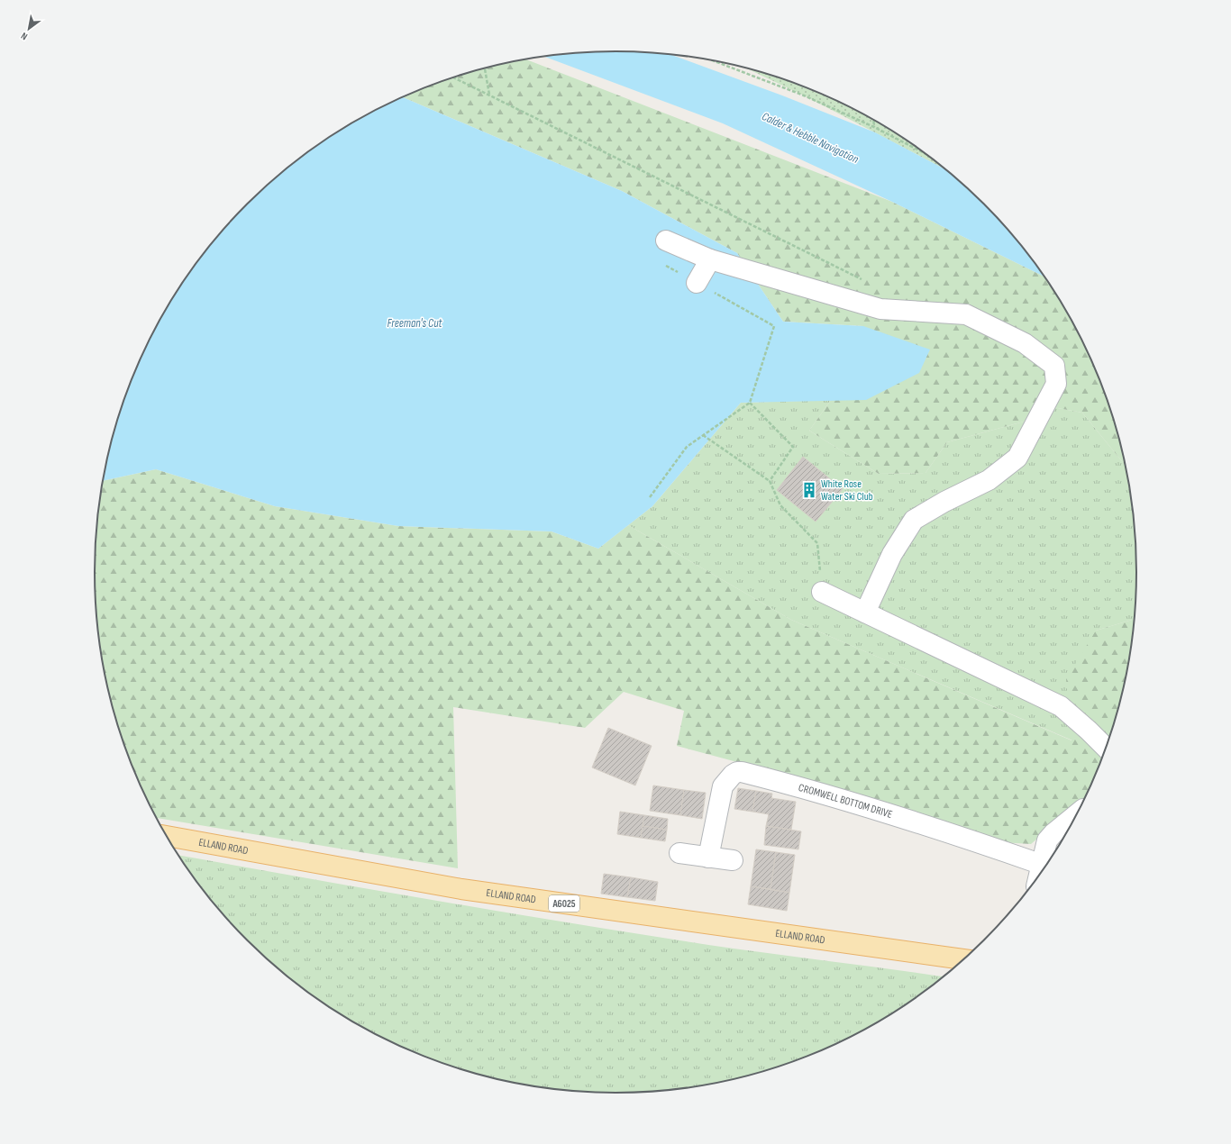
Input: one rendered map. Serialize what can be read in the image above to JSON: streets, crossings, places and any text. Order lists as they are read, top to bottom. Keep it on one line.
{"streets":{"main road":["ELLAND ROAD","A6025"],"street":["CROMWELL BOTTOM DRIVE"]},"water":["Calder & Hebble Navigation","Freeman's Cut"],"places":{"building":["White Rose Water Ski Club"]},"north":"bottom left"}
